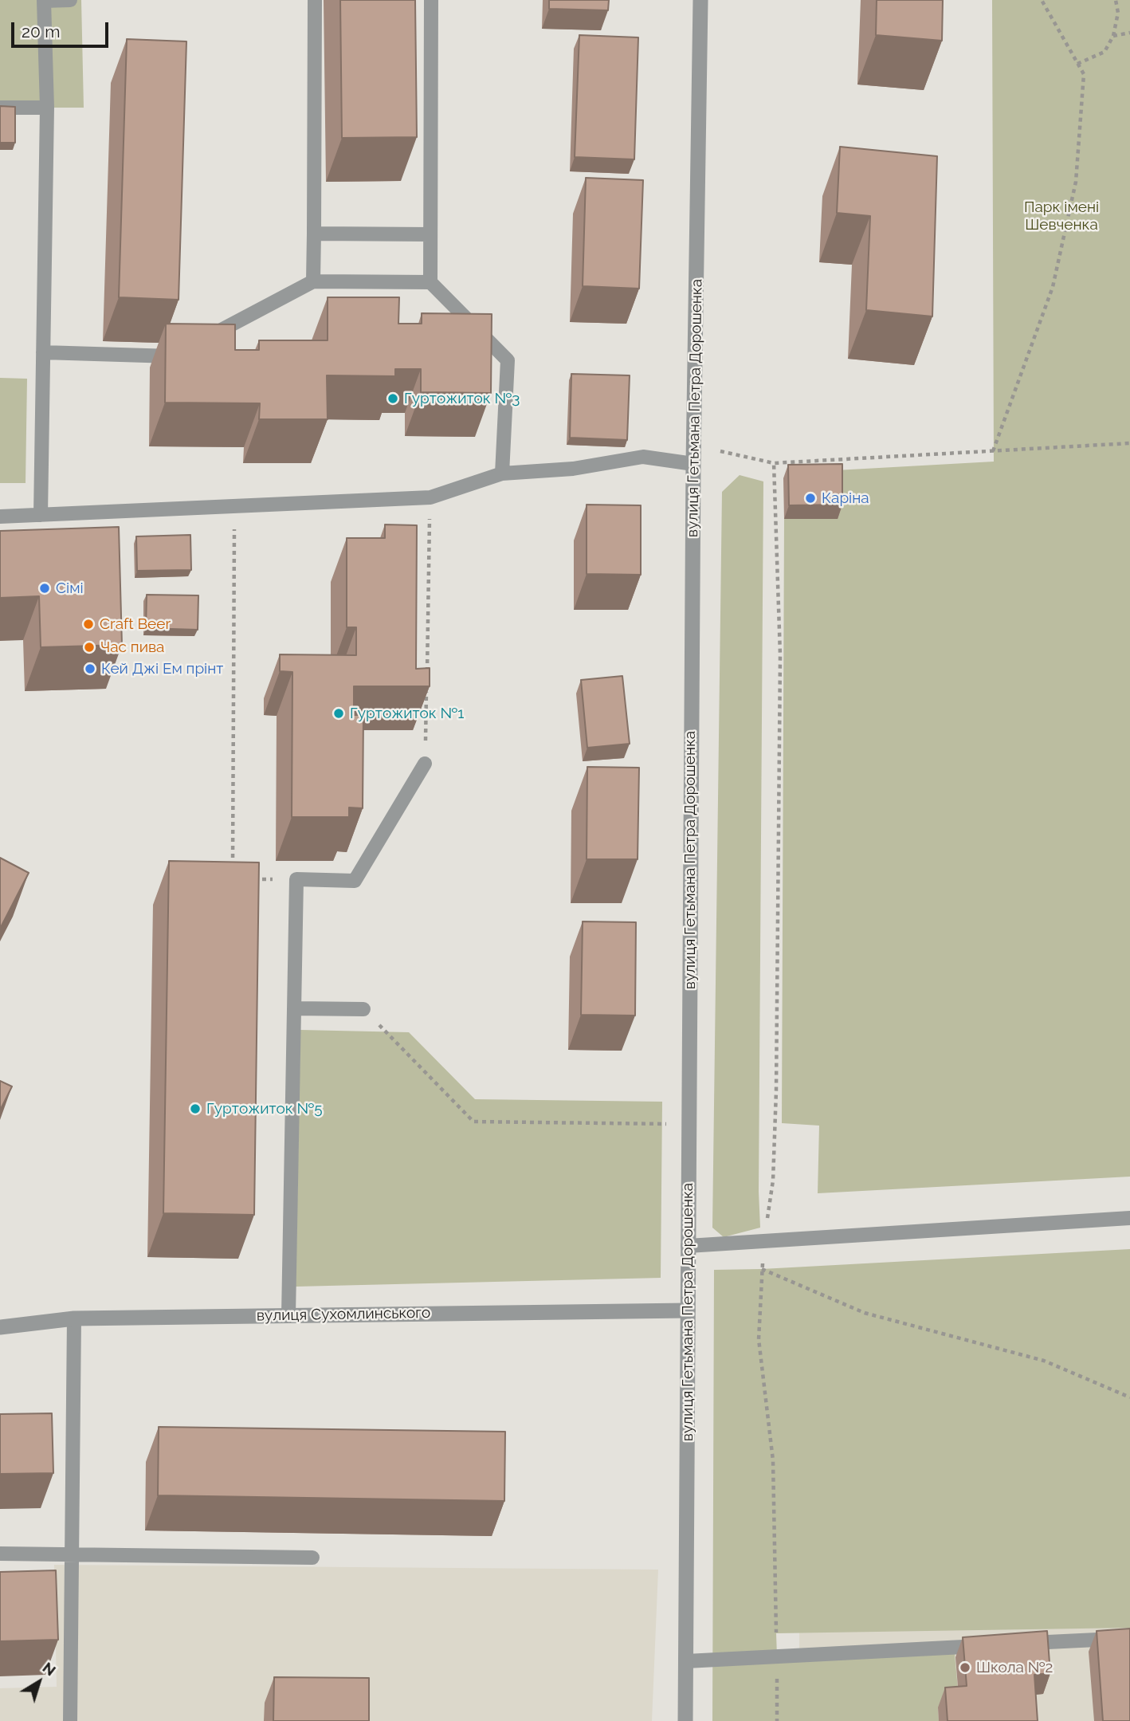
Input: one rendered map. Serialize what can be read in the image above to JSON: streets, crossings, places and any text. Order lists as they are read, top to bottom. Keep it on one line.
{"streets":{"street":["вулиця Гетьмана Петра Дорошенка","вулиця Сухомлинського"]},"crossings":[["вулиця Гетьмана Петра Дорошенка","вулиця Сухомлинського"]],"parks":["Парк імені Шевченка"],"places":["Гуртожиток №3","Каріна","Сімі","Craft Beer","Час пива","Кей Джі Ем прінт","Гуртожиток №1","Гуртожиток №5","Школа №2"],"scale_bar":"20 m","north":"top right"}
